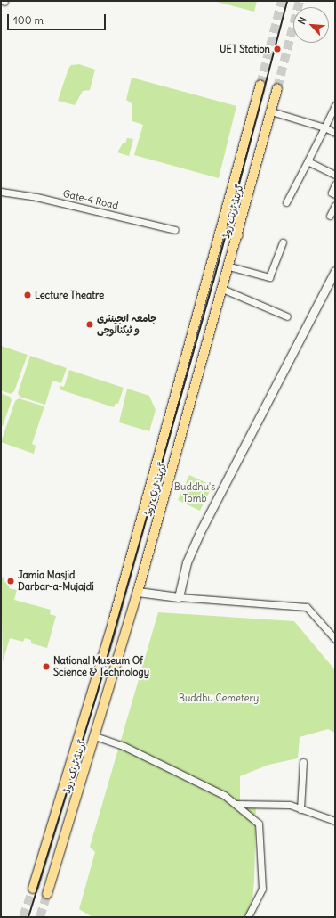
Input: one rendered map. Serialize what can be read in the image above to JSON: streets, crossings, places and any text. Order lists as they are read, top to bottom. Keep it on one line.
{"streets":{"main road":["گرینڈ ٹرنک روڈ"],"street":["Gate-4 Road"]},"parks":["Buddhu's Tomb","Buddhu Cemetery"],"places":["UET Station","Lecture Theatre","جامعہ انجینئری و ٹیکنالوجی","Jamia Masjid Darbar-a-Mujajdi","National Museum Of Science & Technology"],"scale_bar":"100 m","north":"top left"}
